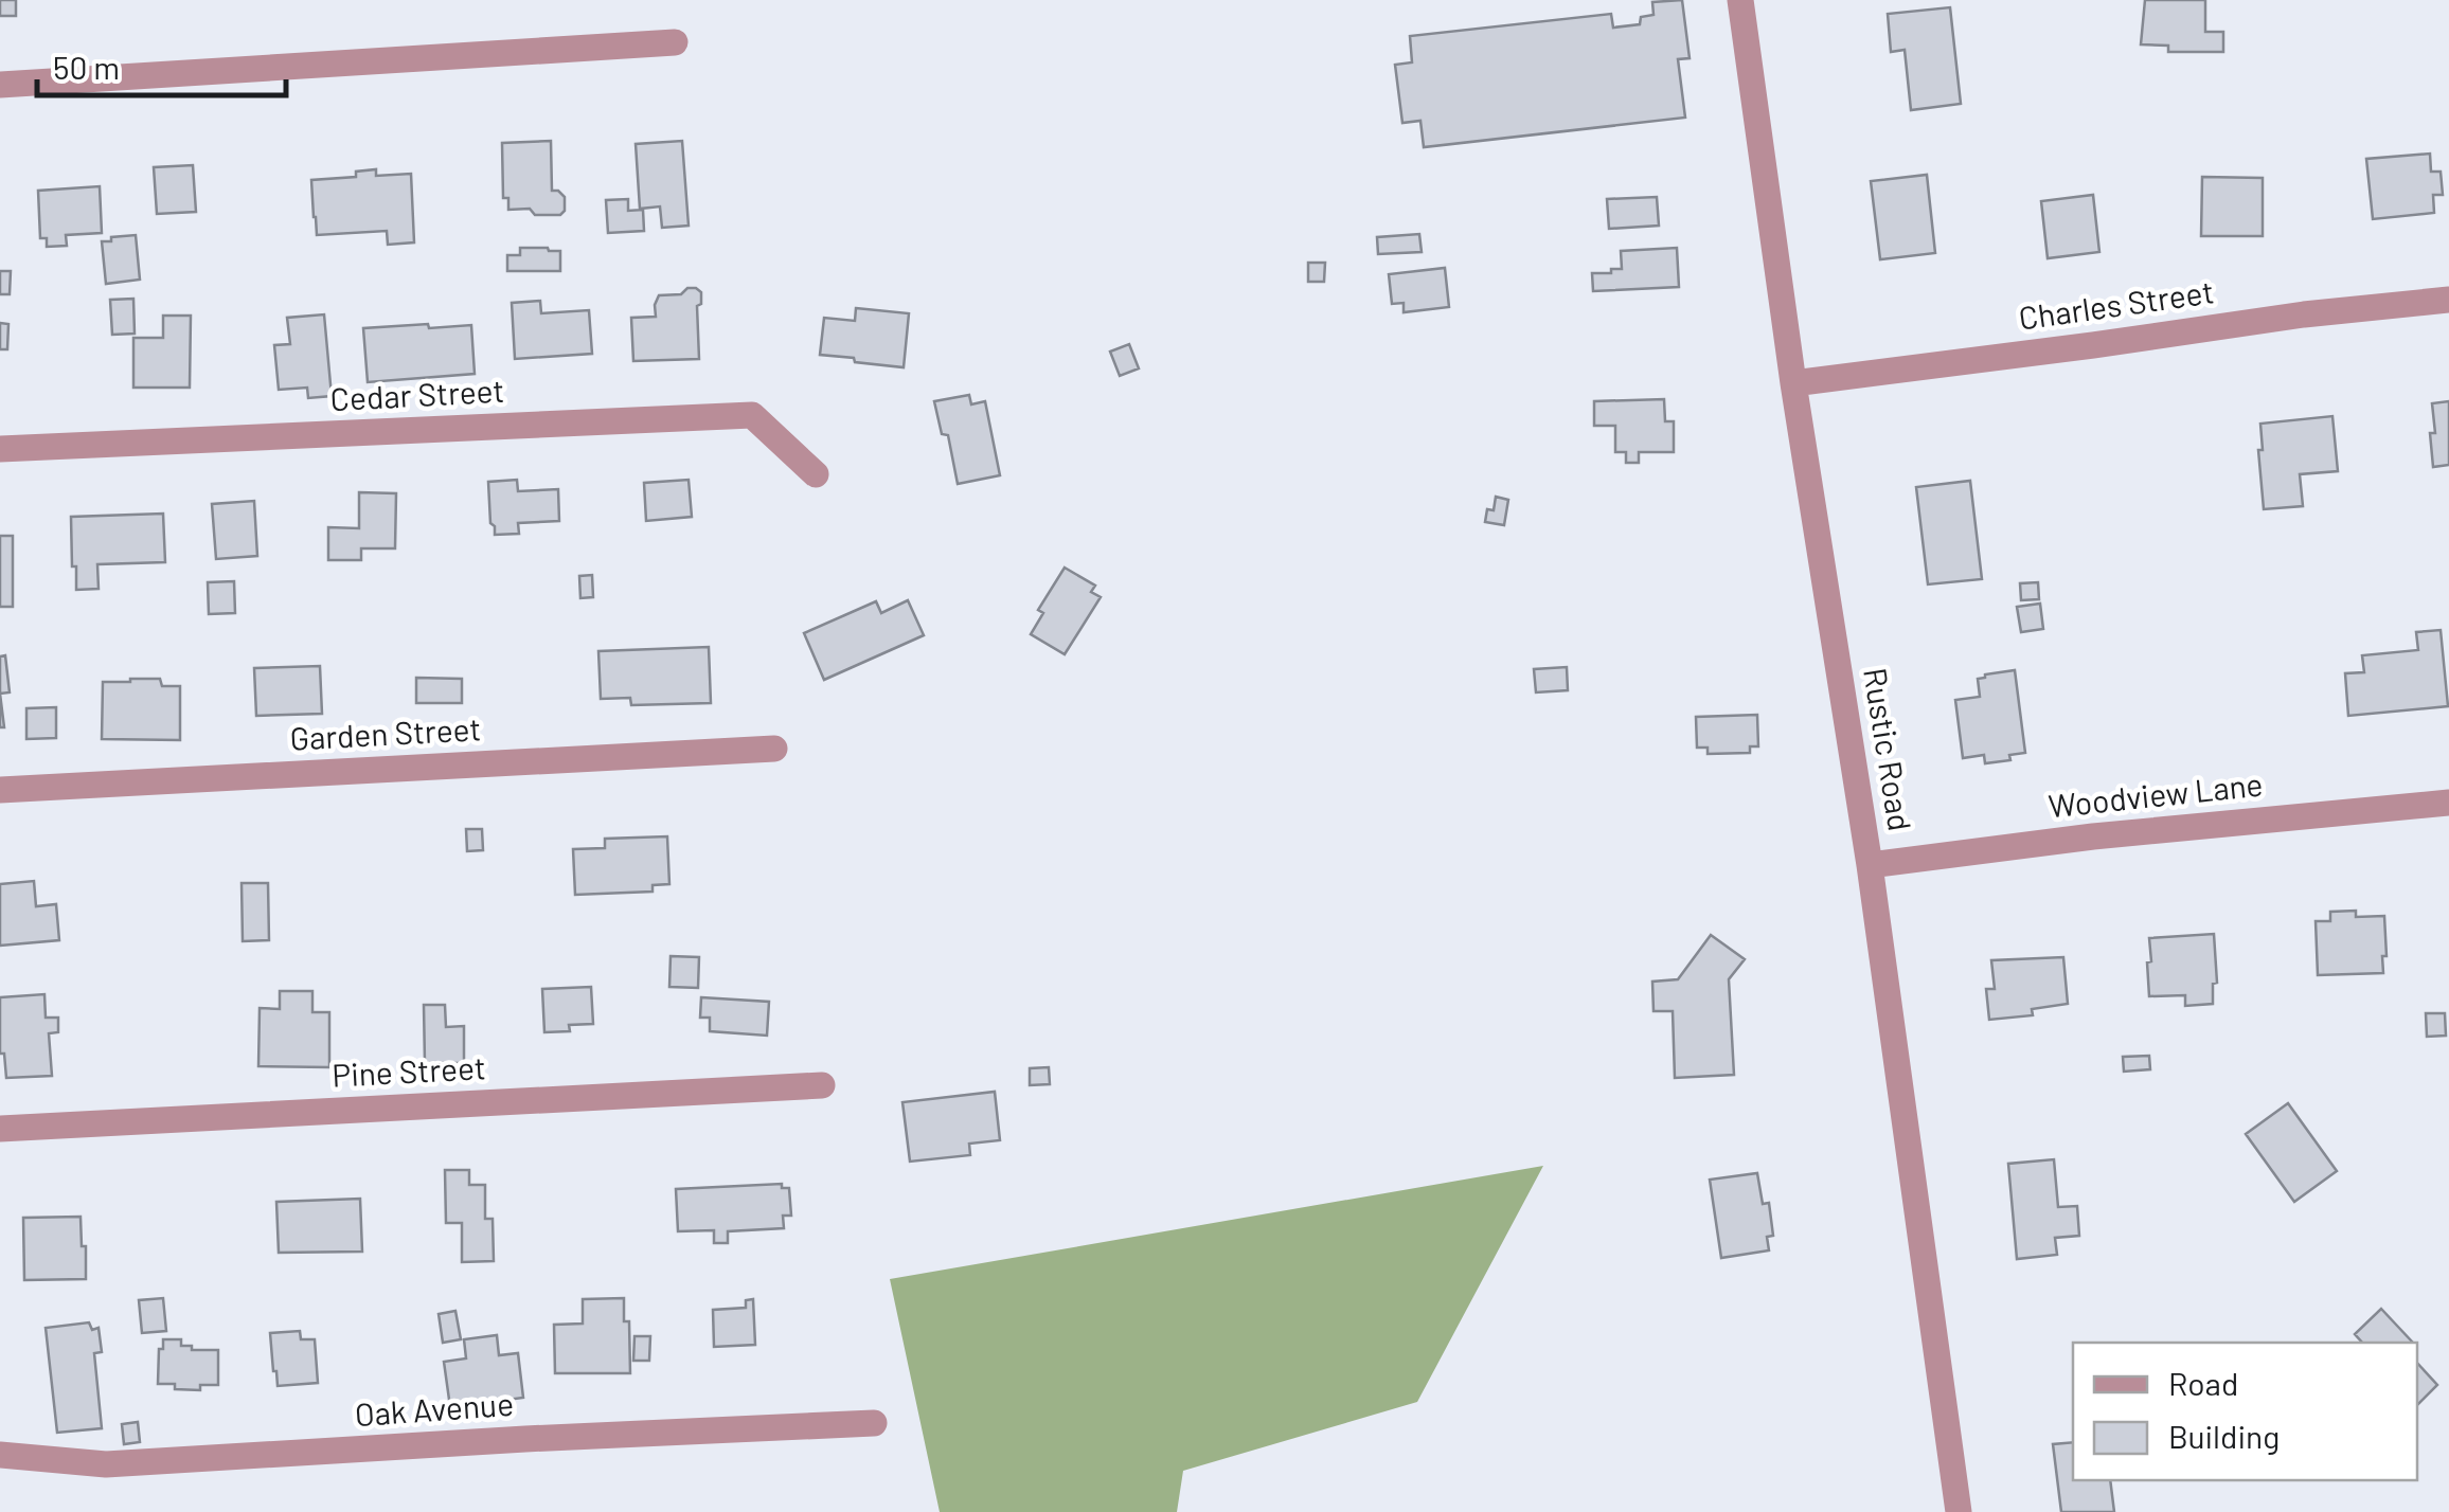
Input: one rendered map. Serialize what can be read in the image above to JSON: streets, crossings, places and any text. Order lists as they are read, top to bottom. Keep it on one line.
{"streets":{"street":["Charles Street","Cedar Street","Garden Street","Rustic Road","Woodview Lane","Pine Street","Oak Avenue"]},"crossings":[["Charles Street","Rustic Road"],["Rustic Road","Woodview Lane"]],"legend":["Road","Building"],"scale_bar":"50 m"}
